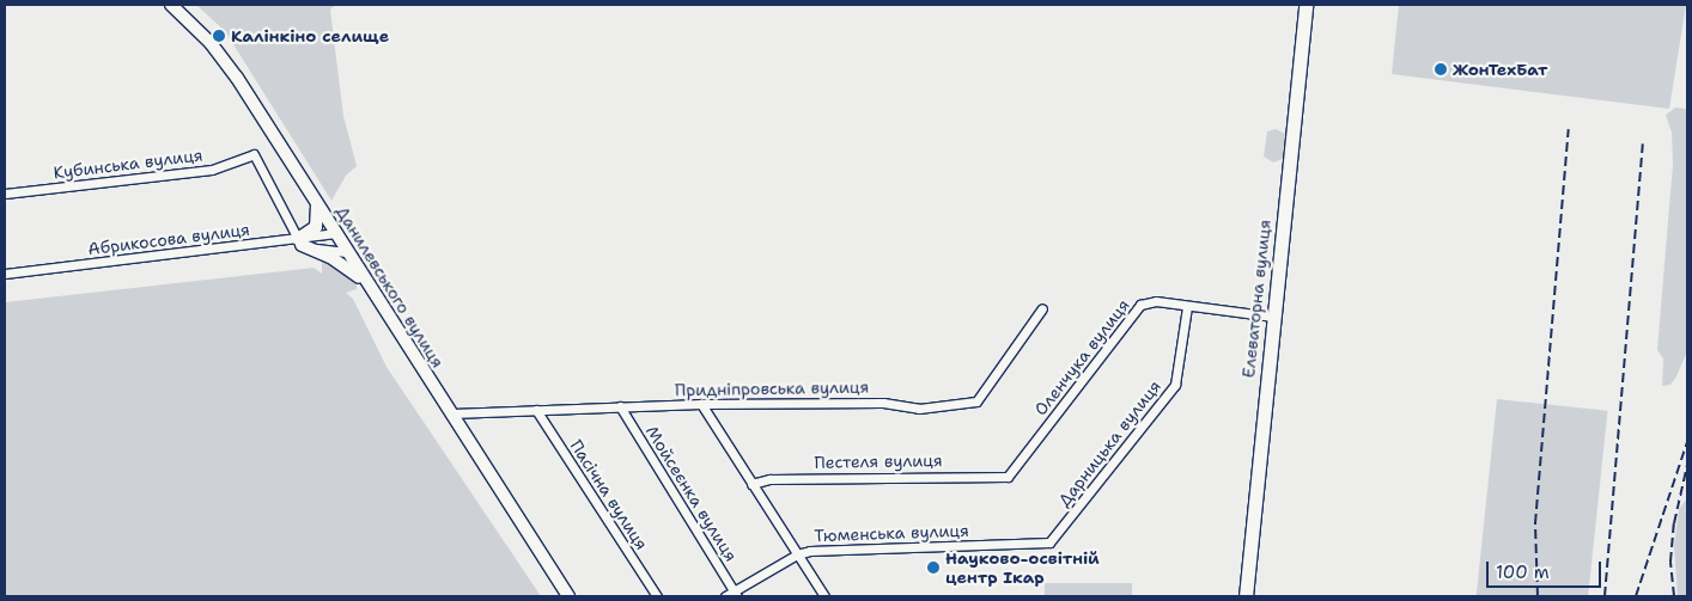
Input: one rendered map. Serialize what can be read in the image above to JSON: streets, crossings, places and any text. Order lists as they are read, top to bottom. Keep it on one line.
{"streets":{"main road":["Елеваторна вулиця"],"street":["Кубинська вулиця","Абрикосова вулиця","Данилевського вулиця","Оленчука вулиця","Придніпровська вулиця","Дарницька вулиця","Пестеля вулиця","Мойсеєнка вулиця","Пасічна вулиця","Тюменська вулиця"]},"crossings":[["Кубинська вулиця","Абрикосова вулиця"],["Данилевського вулиця","Придніпровська вулиця"],["Елеваторна вулиця","Оленчука вулиця"],["Оленчука вулиця","Дарницька вулиця"],["Оленчука вулиця","Пестеля вулиця"],["Придніпровська вулиця","Мойсеєнка вулиця"],["Придніпровська вулиця","Пасічна вулиця"],["Дарницька вулиця","Тюменська вулиця"],["Мойсеєнка вулиця","Тюменська вулиця"]],"places":["Калінкіно селище","ЖонТехБат","Науково-освітній центр Ікар"],"scale_bar":"100 m"}
